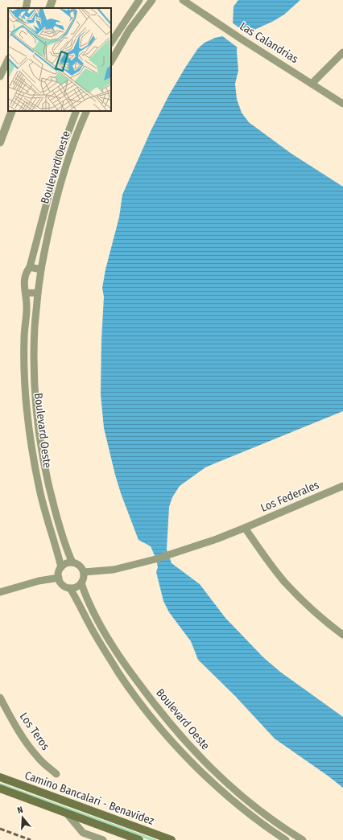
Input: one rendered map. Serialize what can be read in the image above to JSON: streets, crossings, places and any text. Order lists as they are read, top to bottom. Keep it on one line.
{"streets":{"main road":["Camino Bancalari - Benavídez"],"street":["Las Calandrias","Boulevard Oeste","Los Federales","Los Teros"]},"crossings":[["Boulevard Oeste","Los Federales"]],"north":"top"}
